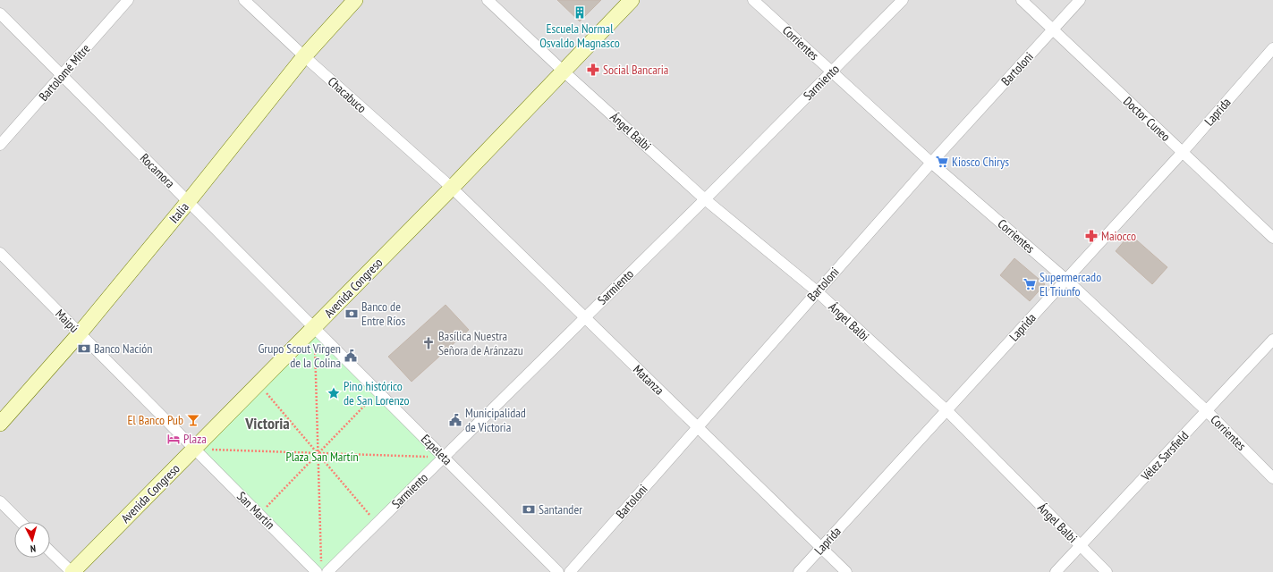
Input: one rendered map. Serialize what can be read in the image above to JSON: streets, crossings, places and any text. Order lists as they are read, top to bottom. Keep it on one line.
{"streets":{"street":["Corrientes","Bartoloni","Bartolomé Mitre","Sarmiento","Chacabuco","Laprida","Doctor Cuneo","Ángel Balbi","Rocamora","Italia","Avenida Congreso","Maipú","Matanza","Ezpeleta","Vélez Sarsfield","San Martín"]},"crossings":[["Corrientes","Bartoloni"],["Corrientes","Sarmiento"],["Corrientes","Laprida"],["Corrientes","Vélez Sarsfield"],["Bartoloni","Doctor Cuneo"],["Bartoloni","Ángel Balbi"],["Bartoloni","Matanza"],["Bartolomé Mitre","Rocamora"],["Sarmiento","Ángel Balbi"],["Sarmiento","Matanza"],["Sarmiento","Ezpeleta"],["Sarmiento","San Martín"],["Chacabuco","Italia"],["Chacabuco","Avenida Congreso"],["Chacabuco","Matanza"],["Laprida","Doctor Cuneo"],["Laprida","Ángel Balbi"],["Laprida","Matanza"],["Ángel Balbi","Avenida Congreso"],["Ángel Balbi","Vélez Sarsfield"],["Rocamora","Italia"],["Rocamora","Avenida Congreso"],["Rocamora","Ezpeleta"],["Italia","Maipú"],["Avenida Congreso","Maipú"],["Avenida Congreso","Matanza"],["Avenida Congreso","Ezpeleta"],["Avenida Congreso","San Martín"],["Maipú","San Martín"]],"districts":["Victoria"],"parks":["Plaza San Martín"],"places":{"building":["Escuela Normal Osvaldo Magnasco"],"pharmacy":["Social Bancaria","Maiocco"],"supermarket":["Kiosco Chirys","Supermercado El Triunfo"],"bank":["Banco de Entre Ríos","Banco Nación","Santander"],"church":["Basílica Nuestra Señora de Aránzazu"],"public building":["Grupo Scout Virgen de la Colina","Municipalidad de Victoria"],"place":["Pino histórico de San Lorenzo"],"bar":["El Banco Pub"],"hotel":["Plaza"]},"north":"bottom"}
